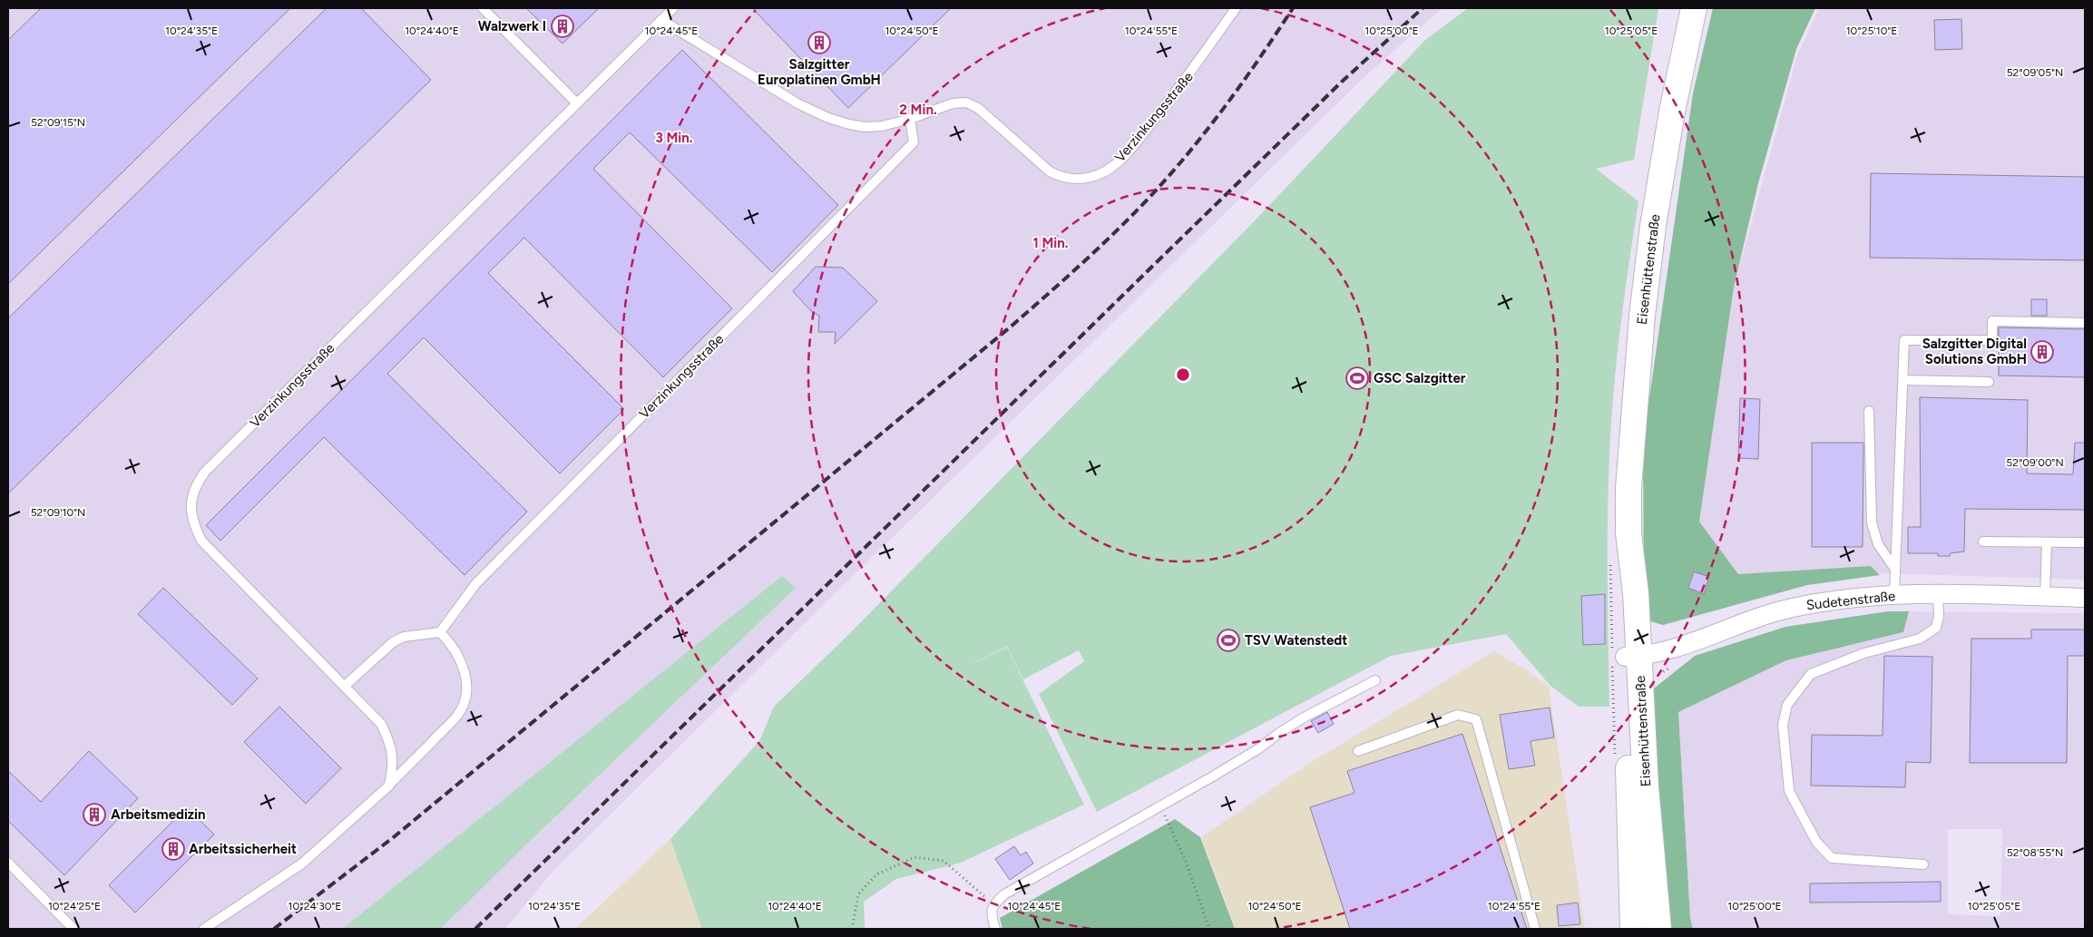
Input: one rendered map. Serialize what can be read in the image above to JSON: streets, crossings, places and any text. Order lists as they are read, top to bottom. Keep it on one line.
{"streets":{"street":["Eisenhüttenstraße","Sudetenstraße"],"lane":["Verzinkungsstraße"]},"crossings":[["Eisenhüttenstraße","Sudetenstraße"]],"places":{"building":["Walzwerk I","Salzgitter Europlatinen GmbH","Salzgitter Digital Solutions GmbH","Arbeitsmedizin","Arbeitssicherheit"],"sports":["GSC Salzgitter","TSV Watenstedt"]},"coordinates":["10°24'35\"E","10°24'40\"E","10°24'45\"E","10°24'50\"E","10°25'00\"E","10°25'10\"E","10°24'55\"E","10°25'05\"E","52°09'05\"N","52°09'15\"N","52°09'00\"N","52°09'10\"N","52°08'55\"N","10°24'25\"E","10°24'30\"E"],"rings":["2 Min.","3 Min.","1 Min."]}
